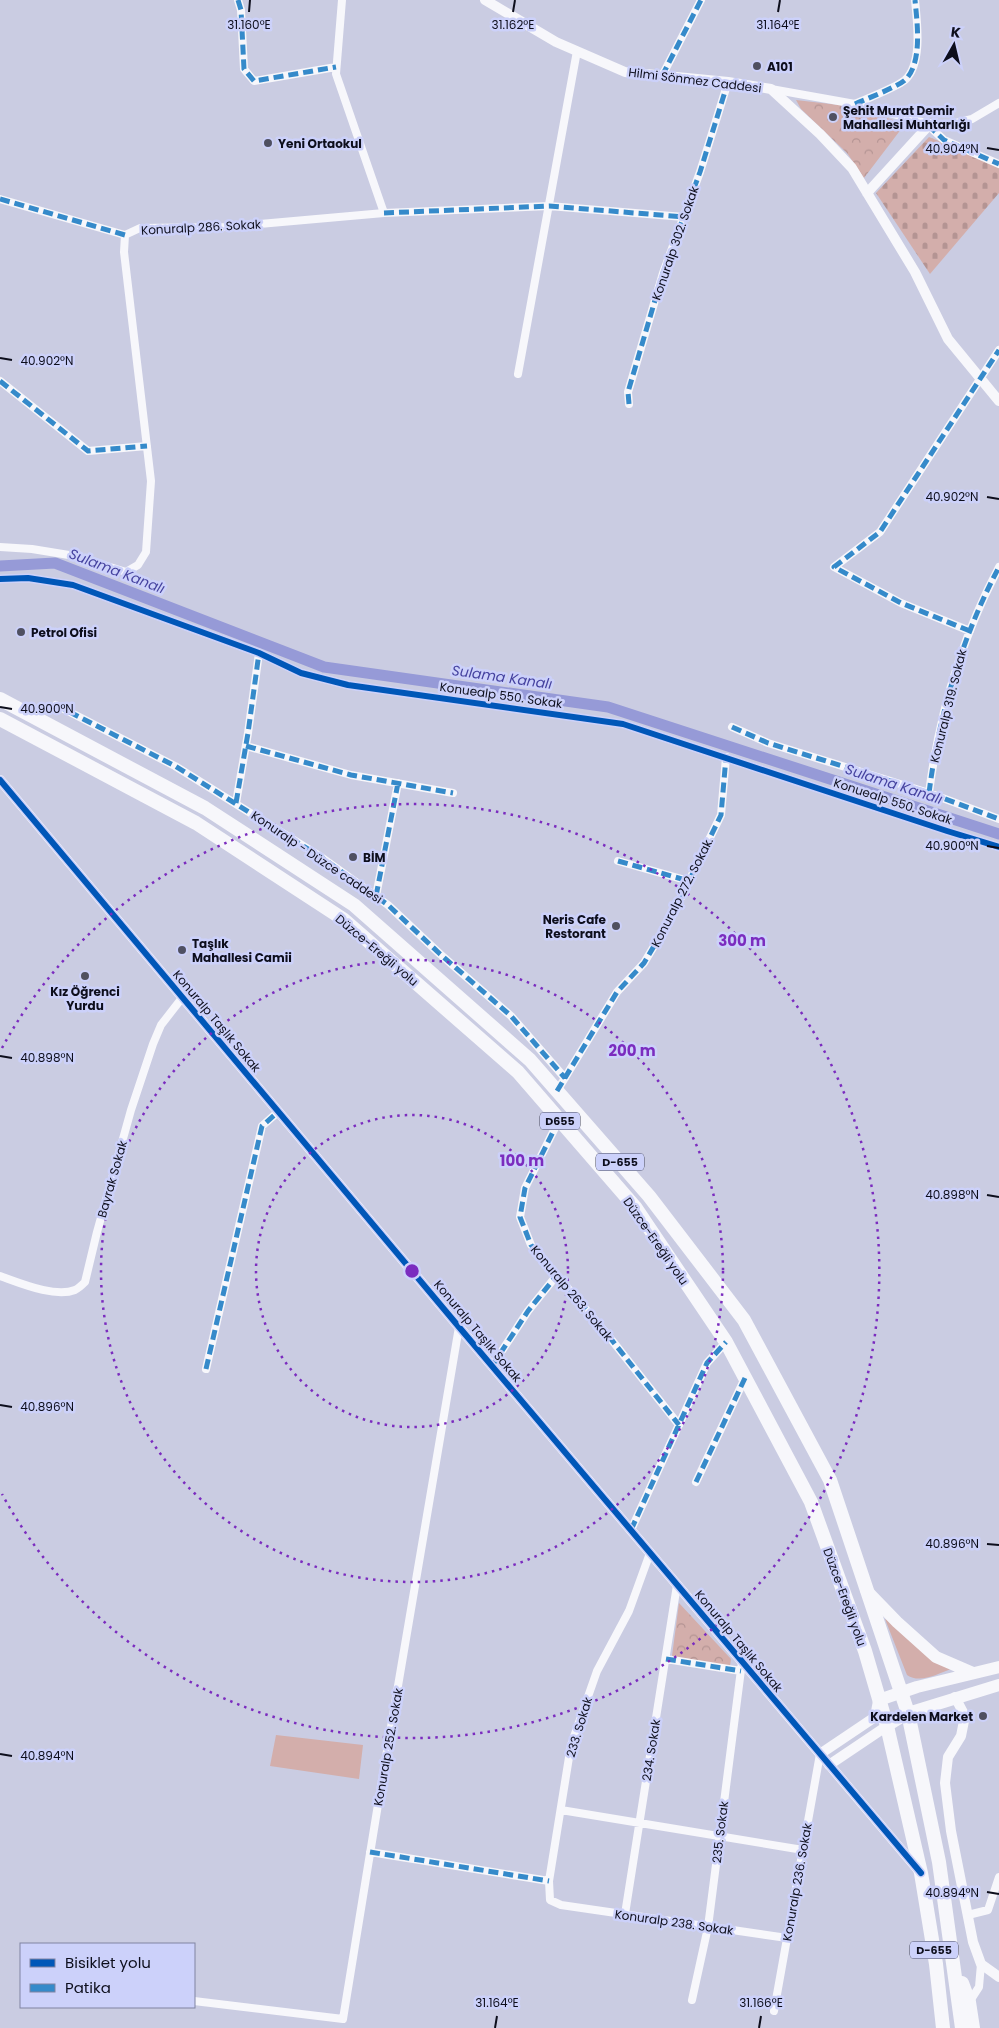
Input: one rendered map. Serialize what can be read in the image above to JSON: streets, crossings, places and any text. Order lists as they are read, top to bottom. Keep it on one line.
{"streets":{"highway":["Düzce-Ereğli yolu","D655","D-655"],"street":["Hilmi Sönmez Caddesi","Konuralp 286. Sokak","Konuralp 302. Sokak","Konuealp 550. Sokak","Konuralp 319. Sokak","Konuralp - Düzce caddesi","Konuralp 272. Sokak.","Konuralp Taşlık Sokak","Bayrak Sokak","Konuralp 263. Sokak","233. Sokak","Konuralp 252. Sokak","234. Sokak","235. Sokak","Konuralp 236. Sokak","Konuralp 238. Sokak"]},"crossings":[["Hilmi Sönmez Caddesi","Konuralp 302. Sokak"],["Konuralp 286. Sokak","Konuralp 302. Sokak"],["Konuealp 550. Sokak","Konuralp 272. Sokak."],["Konuralp - Düzce caddesi","Konuralp 272. Sokak."],["Konuralp 272. Sokak.","Düzce-Ereğli yolu"],["Düzce-Ereğli yolu","Konuralp Taşlık Sokak"],["Düzce-Ereğli yolu","Konuralp 263. Sokak"],["Konuralp Taşlık Sokak","Bayrak Sokak"],["Konuralp Taşlık Sokak","233. Sokak"],["Konuralp Taşlık Sokak","Konuralp 252. Sokak"],["Konuralp Taşlık Sokak","234. Sokak"],["Konuralp Taşlık Sokak","235. Sokak"],["Konuralp Taşlık Sokak","Konuralp 236. Sokak"],["233. Sokak","Konuralp 238. Sokak"],["234. Sokak","Konuralp 238. Sokak"],["235. Sokak","Konuralp 238. Sokak"],["Konuralp 236. Sokak","Konuralp 238. Sokak"]],"water":["Sulama Kanalı"],"places":["A101","Şehit Murat Demir Mahallesi Muhtarlığı","Yeni Ortaokul","Petrol Ofisi","BİM","Neris Cafe Restorant","Taşlık Mahallesi Camii","Kız Öğrenci Yurdu","Kardelen Market"],"legend":["Bisiklet yolu","Patika"],"north":"top","coordinates":["31.160°E","31.162°E","31.164°E","40.904°N","40.902°N","40.900°N","40.898°N","40.896°N","40.894°N","31.166°E"],"rings":["300 m","200 m","100 m"]}
